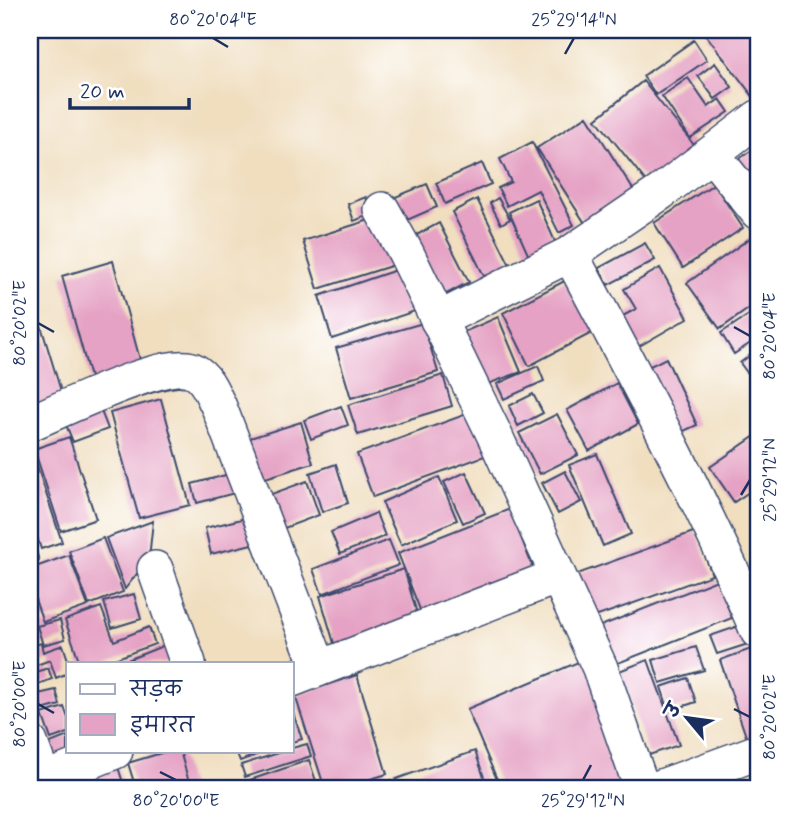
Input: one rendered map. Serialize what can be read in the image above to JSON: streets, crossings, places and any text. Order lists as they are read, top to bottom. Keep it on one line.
{"legend":["सड़क","इमारत"],"scale_bar":"20 m","north":"top left","coordinates":["80°20'04\"E","25°29'14\"N","80°20'02\"E","25°29'12\"N","80°20'00\"E"]}
